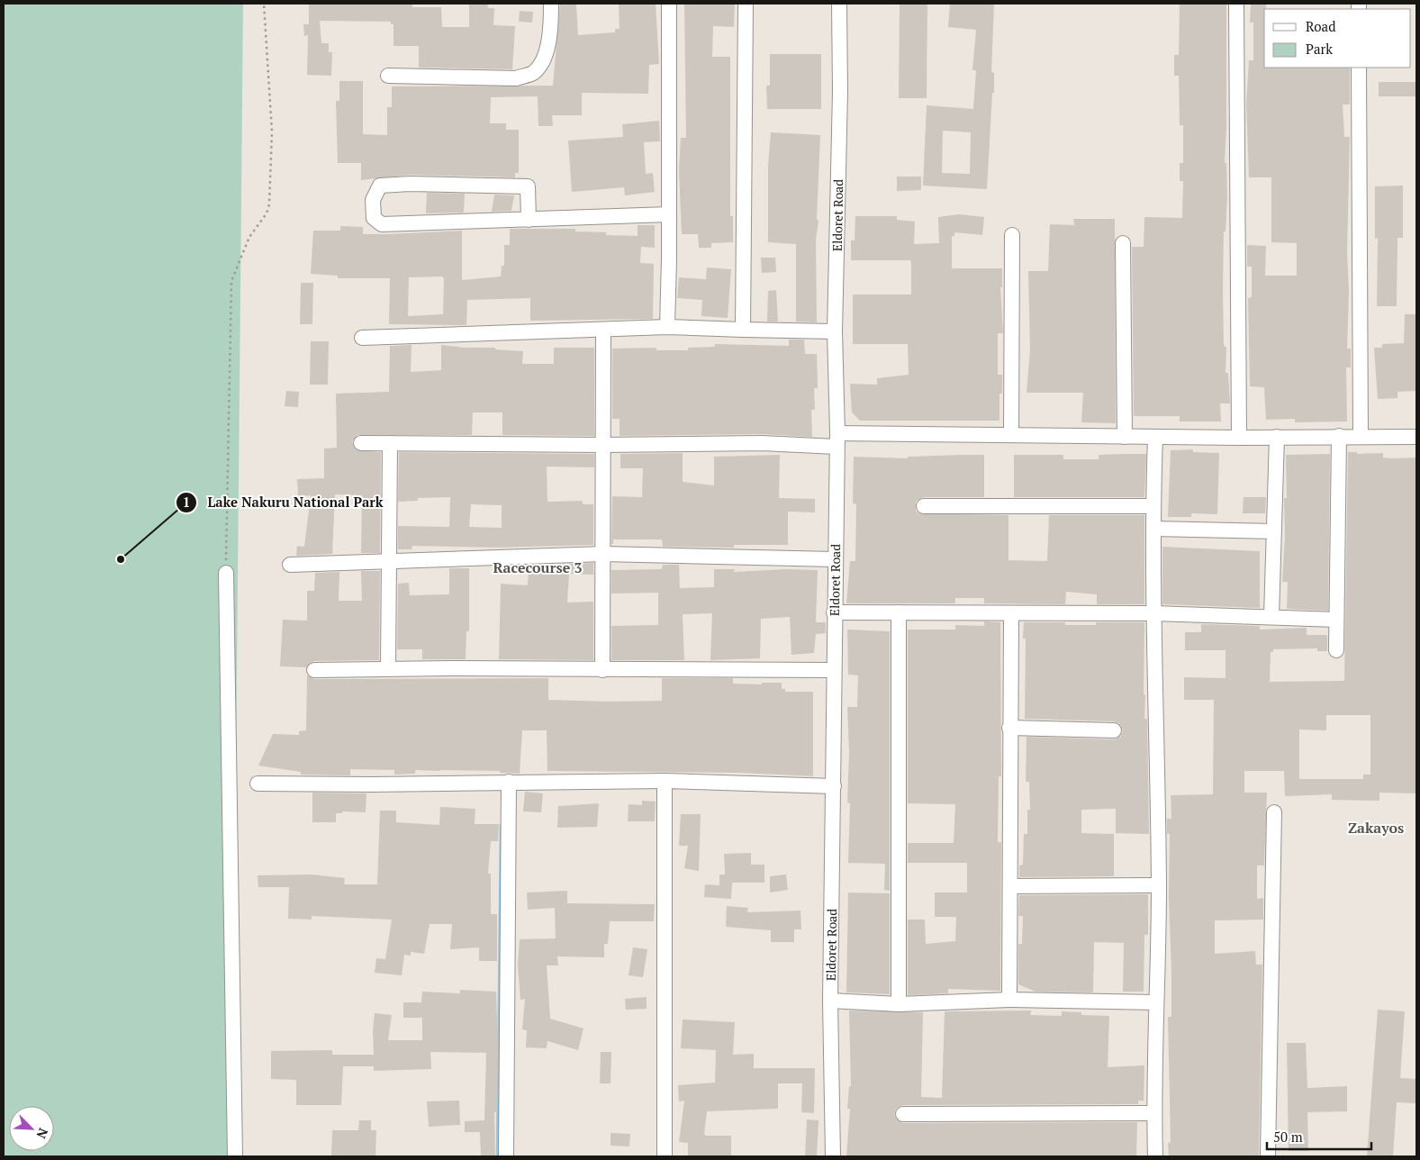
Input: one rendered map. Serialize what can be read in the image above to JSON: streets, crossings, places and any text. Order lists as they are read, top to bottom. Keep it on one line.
{"streets":{"street":["Eldoret Road"]},"districts":["Racecourse 3","Zakayos"],"places":["Lake Nakuru National Park"],"legend":["Road","Park"],"scale_bar":"50 m","north":"bottom right"}
